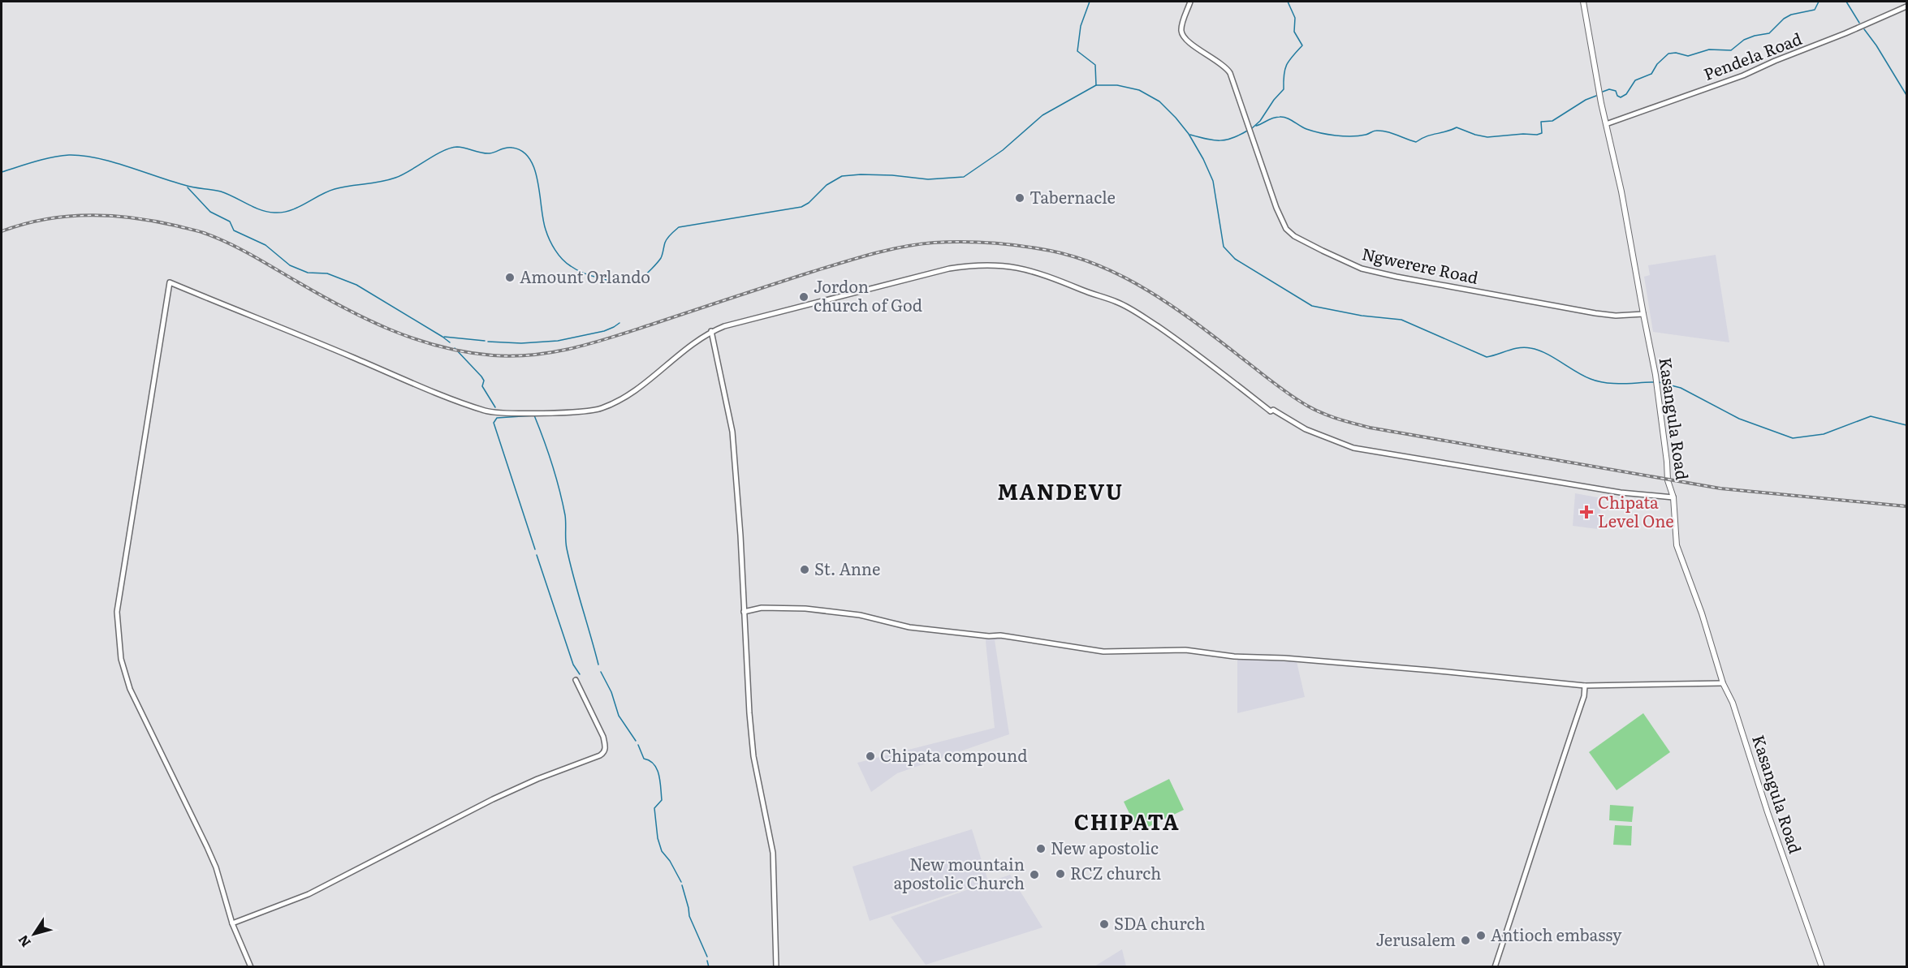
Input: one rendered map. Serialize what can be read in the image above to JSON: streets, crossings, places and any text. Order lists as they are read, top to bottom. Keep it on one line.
{"streets":{"main road":["Kasangula Road"],"street":["Pendela Road","Ngwerere Road"]},"crossings":[["Pendela Road","Kasangula Road"],["Ngwerere Road","Kasangula Road"]],"districts":["MANDEVU","CHIPATA"],"places":{"other":["Tabernacle","Amount Orlando","Jordon church of God","St. Anne","Chipata compound","New apostolic","RCZ church","New mountain apostolic Church","SDA church","Antioch embassy","Jerusalem"],"health":["Chipata Level One"]},"north":"bottom left"}
